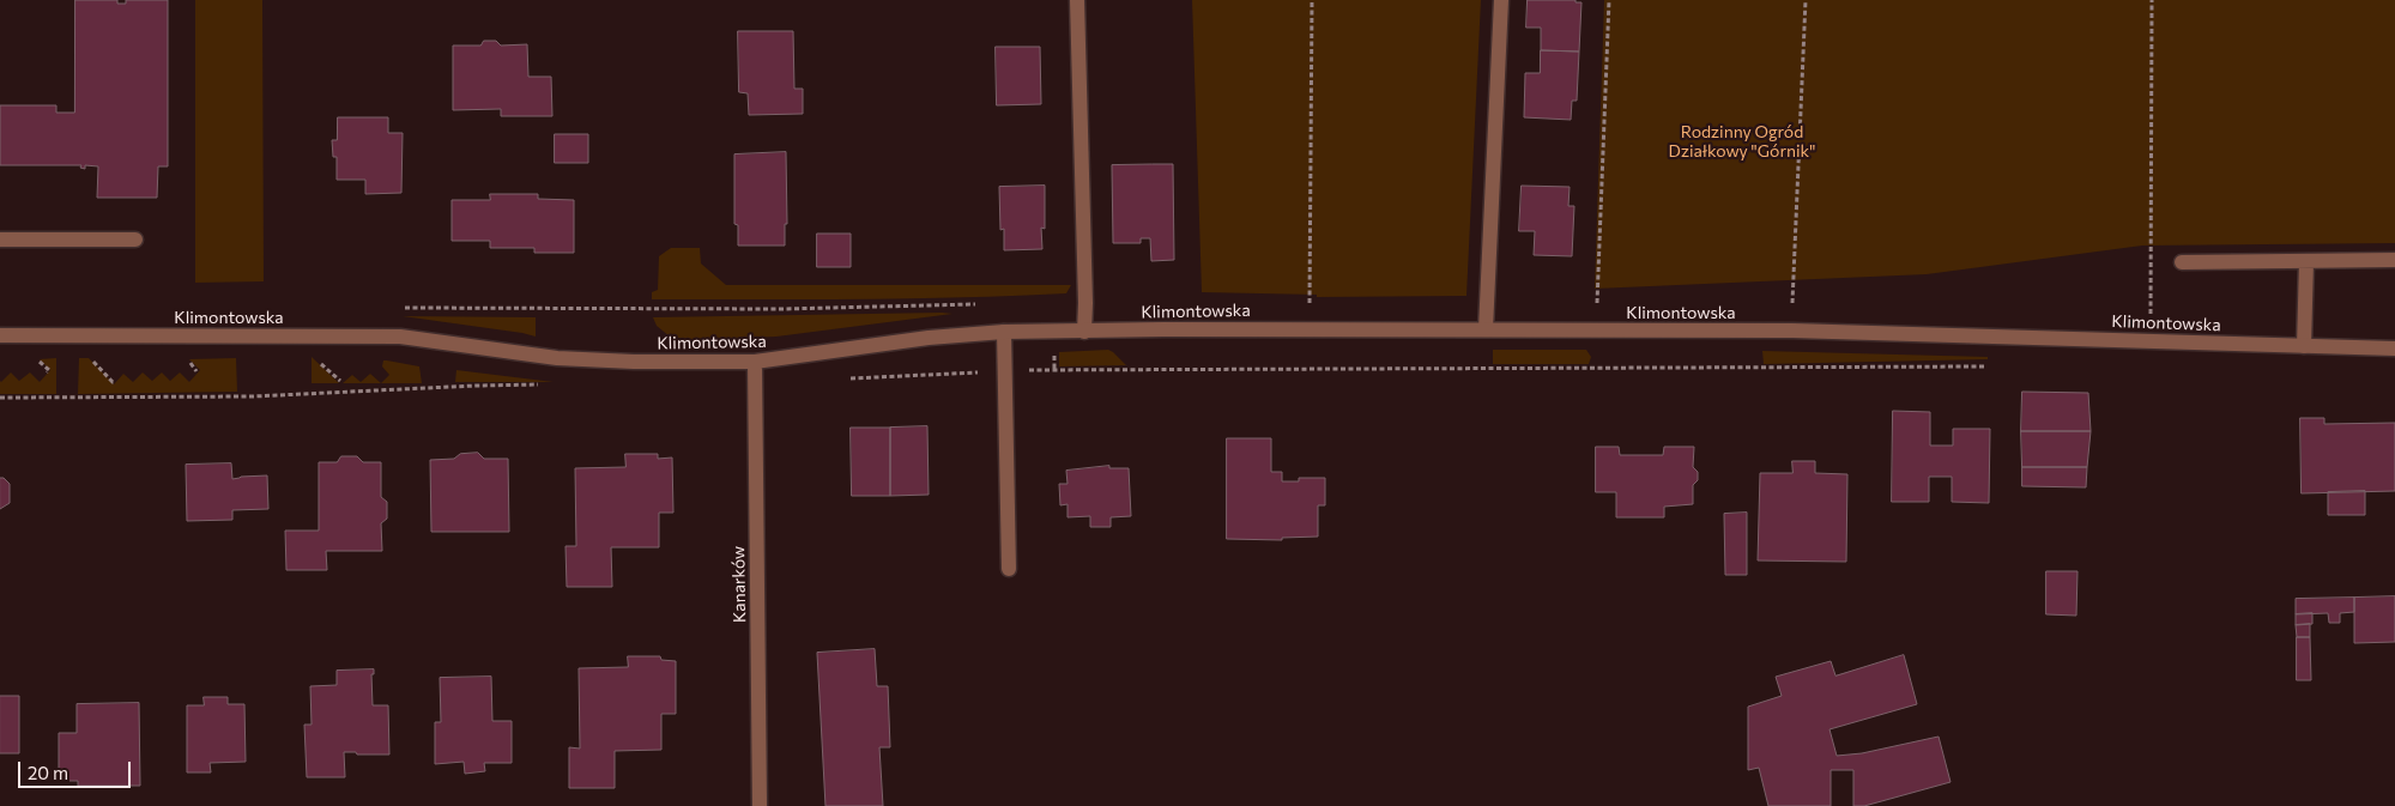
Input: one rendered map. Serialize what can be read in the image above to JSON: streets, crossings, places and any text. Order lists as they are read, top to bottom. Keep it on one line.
{"streets":{"street":["Klimontowska","Kanarków"]},"crossings":[["Klimontowska","Kanarków"]],"parks":["Rodzinny Ogród Działkowy \"Górnik\""],"scale_bar":"20 m"}
